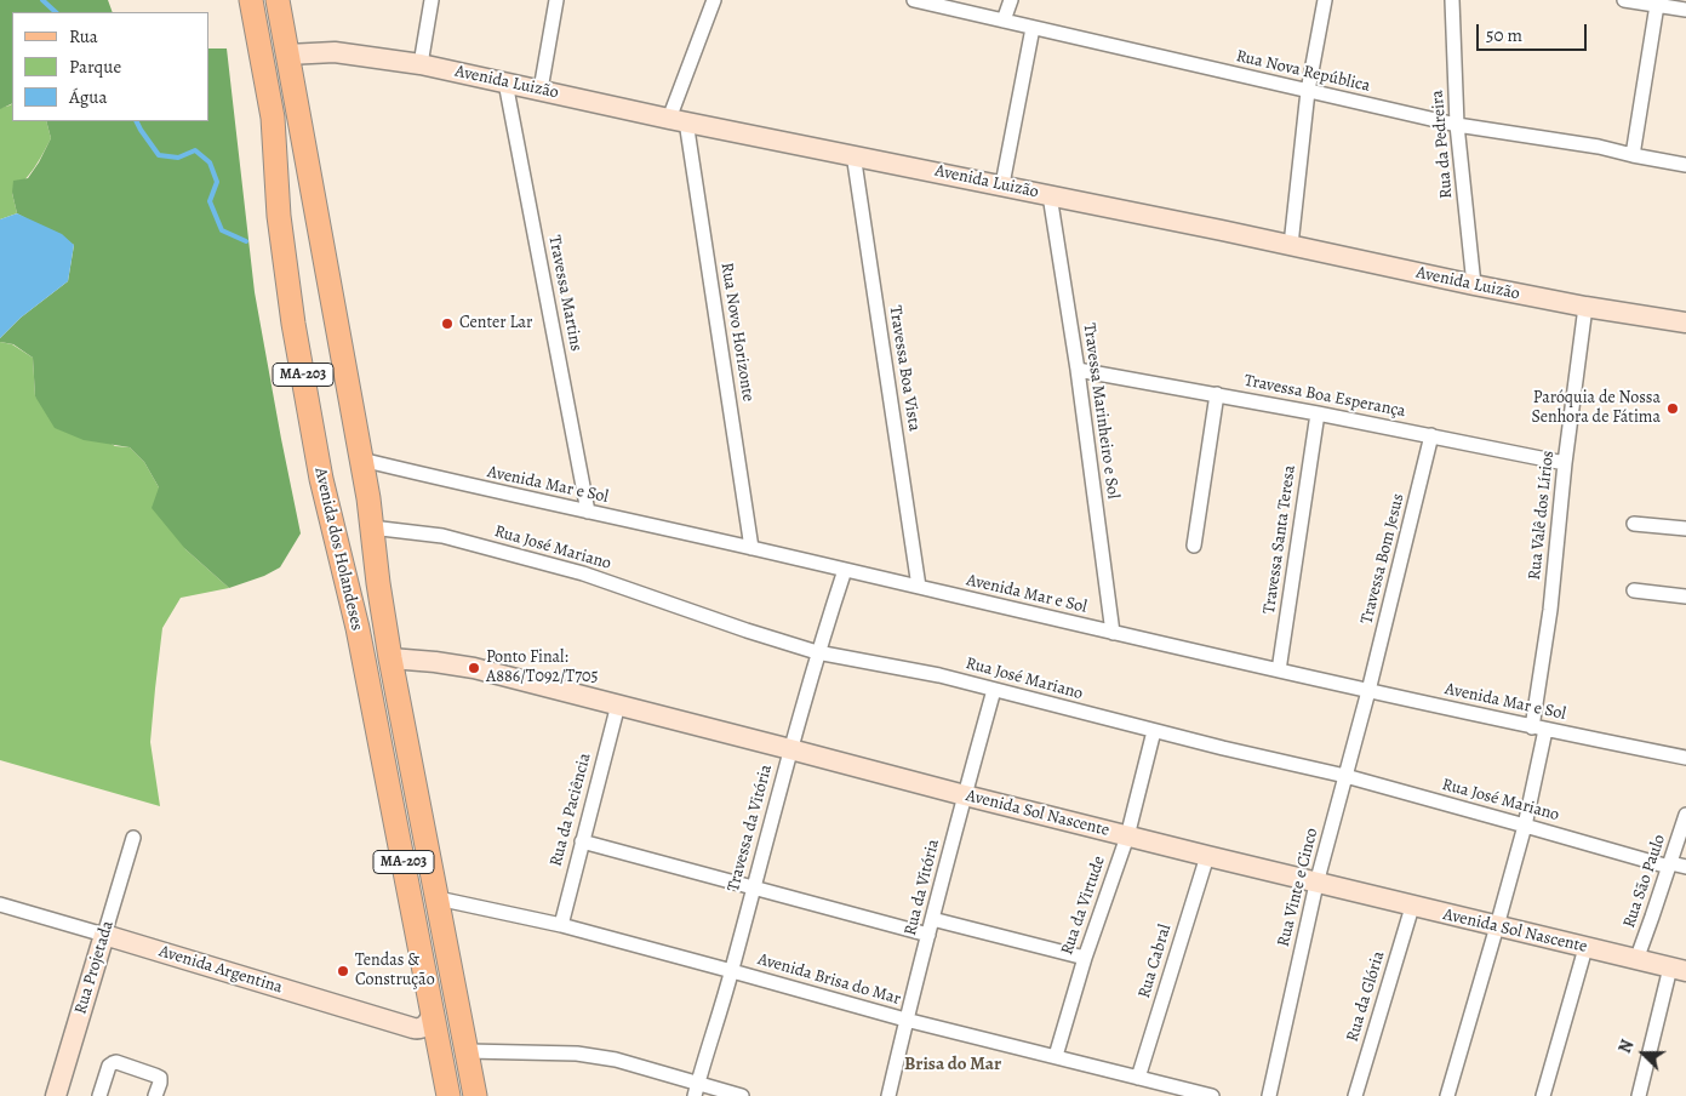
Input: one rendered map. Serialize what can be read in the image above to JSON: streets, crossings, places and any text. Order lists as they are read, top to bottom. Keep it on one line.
{"streets":{"main road":["MA-203","Avenida dos Holandeses"],"street":["Rua Nova República","Avenida Luizão","Rua da Pedreira","Travessa Martins","Rua Novo Horizonte","Travessa Boa Vista","Travessa Boa Esperança","Travessa Marinheiro e Sol","Avenida Mar e Sol","Rua Valê dos Lírios","Travessa Santa Teresa","Rua José Mariano","Travessa Bom Jesus","Rua da Paciência","Avenida Sol Nascente","Travessa da Vitória","Rua São Paulo","Rua da Vitória","Rua Vinte e Cinco","Rua da Virtude","Rua Cabral","Rua Projetada","Avenida Argentina","Avenida Brisa do Mar","Rua da Glória"]},"crossings":[["Rua Nova República","Rua da Pedreira"],["Avenida Luizão","Rua da Pedreira"],["Avenida Luizão","Travessa Martins"],["Avenida Luizão","Rua Novo Horizonte"],["Avenida Luizão","Travessa Boa Vista"],["Avenida Luizão","Travessa Marinheiro e Sol"],["Avenida Luizão","Rua Valê dos Lírios"],["Avenida Luizão","Avenida dos Holandeses"],["Travessa Martins","Avenida Mar e Sol"],["Rua Novo Horizonte","Avenida Mar e Sol"],["Travessa Boa Vista","Avenida Mar e Sol"],["Travessa Boa Esperança","Travessa Marinheiro e Sol"],["Travessa Boa Esperança","Rua Valê dos Lírios"],["Travessa Boa Esperança","Travessa Santa Teresa"],["Travessa Boa Esperança","Travessa Bom Jesus"],["Travessa Marinheiro e Sol","Avenida Mar e Sol"],["Avenida Mar e Sol","Rua Valê dos Lírios"],["Avenida Mar e Sol","Travessa Santa Teresa"],["Avenida Mar e Sol","Avenida dos Holandeses"],["Avenida Mar e Sol","Travessa Bom Jesus"],["Avenida Mar e Sol","Travessa da Vitória"],["Avenida Mar e Sol","Rua Vinte e Cinco"],["Rua Valê dos Lírios","Rua José Mariano"],["Rua Valê dos Lírios","Avenida Sol Nascente"],["Rua José Mariano","Avenida dos Holandeses"],["Rua José Mariano","Travessa da Vitória"],["Rua José Mariano","Rua São Paulo"],["Rua José Mariano","Rua da Vitória"],["Rua José Mariano","Rua Vinte e Cinco"],["Rua José Mariano","Rua da Virtude"],["Avenida dos Holandeses","Avenida Sol Nascente"],["Avenida dos Holandeses","Avenida Argentina"],["Avenida dos Holandeses","Avenida Brisa do Mar"],["Travessa Bom Jesus","Rua Vinte e Cinco"],["Rua da Paciência","Avenida Sol Nascente"],["Rua da Paciência","Avenida Brisa do Mar"],["Avenida Sol Nascente","Travessa da Vitória"],["Avenida Sol Nascente","Rua São Paulo"],["Avenida Sol Nascente","Rua da Vitória"],["Avenida Sol Nascente","Rua Vinte e Cinco"],["Avenida Sol Nascente","Rua da Virtude"],["Avenida Sol Nascente","Rua Cabral"],["Avenida Sol Nascente","Rua da Glória"],["Travessa da Vitória","Avenida Brisa do Mar"],["Rua da Vitória","Avenida Brisa do Mar"],["Rua da Virtude","Avenida Brisa do Mar"],["Rua Cabral","Avenida Brisa do Mar"],["Rua Projetada","Avenida Argentina"]],"districts":["Brisa do Mar"],"places":["Center Lar","Paróquia de Nossa Senhora de Fátima","Ponto Final: A886/T092/T705","Tendas & Construção"],"legend":["Rua","Parque","Água"],"scale_bar":"50 m","north":"left"}
